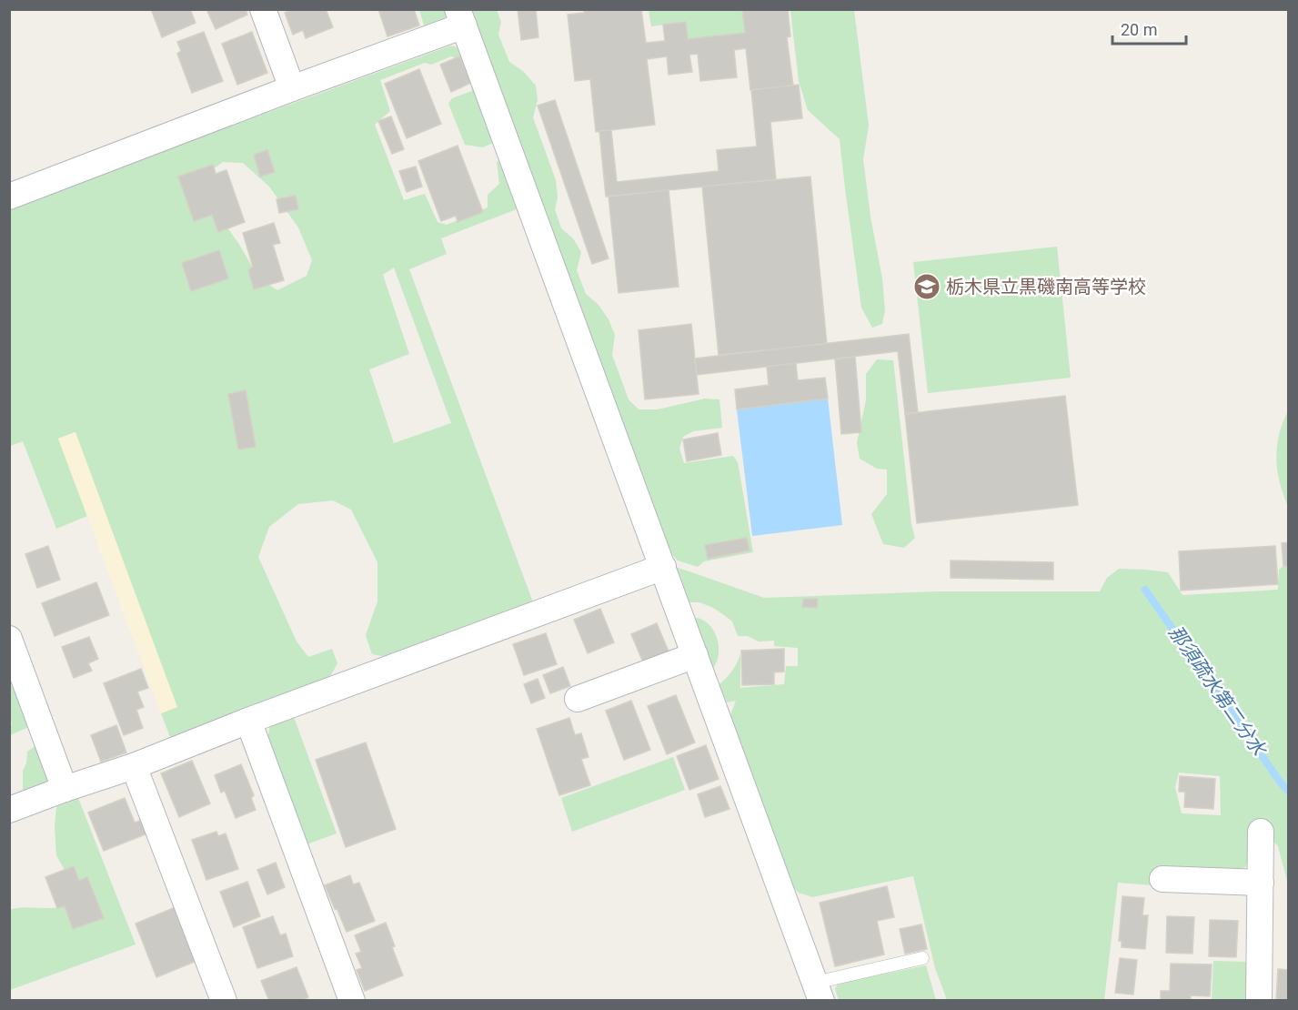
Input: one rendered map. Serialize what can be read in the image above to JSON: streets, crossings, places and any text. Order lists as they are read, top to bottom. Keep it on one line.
{"water":["那須疏水第二分水"],"places":{"school or university":["栃木県立黒磯南高等学校"]},"scale_bar":"20 m"}
